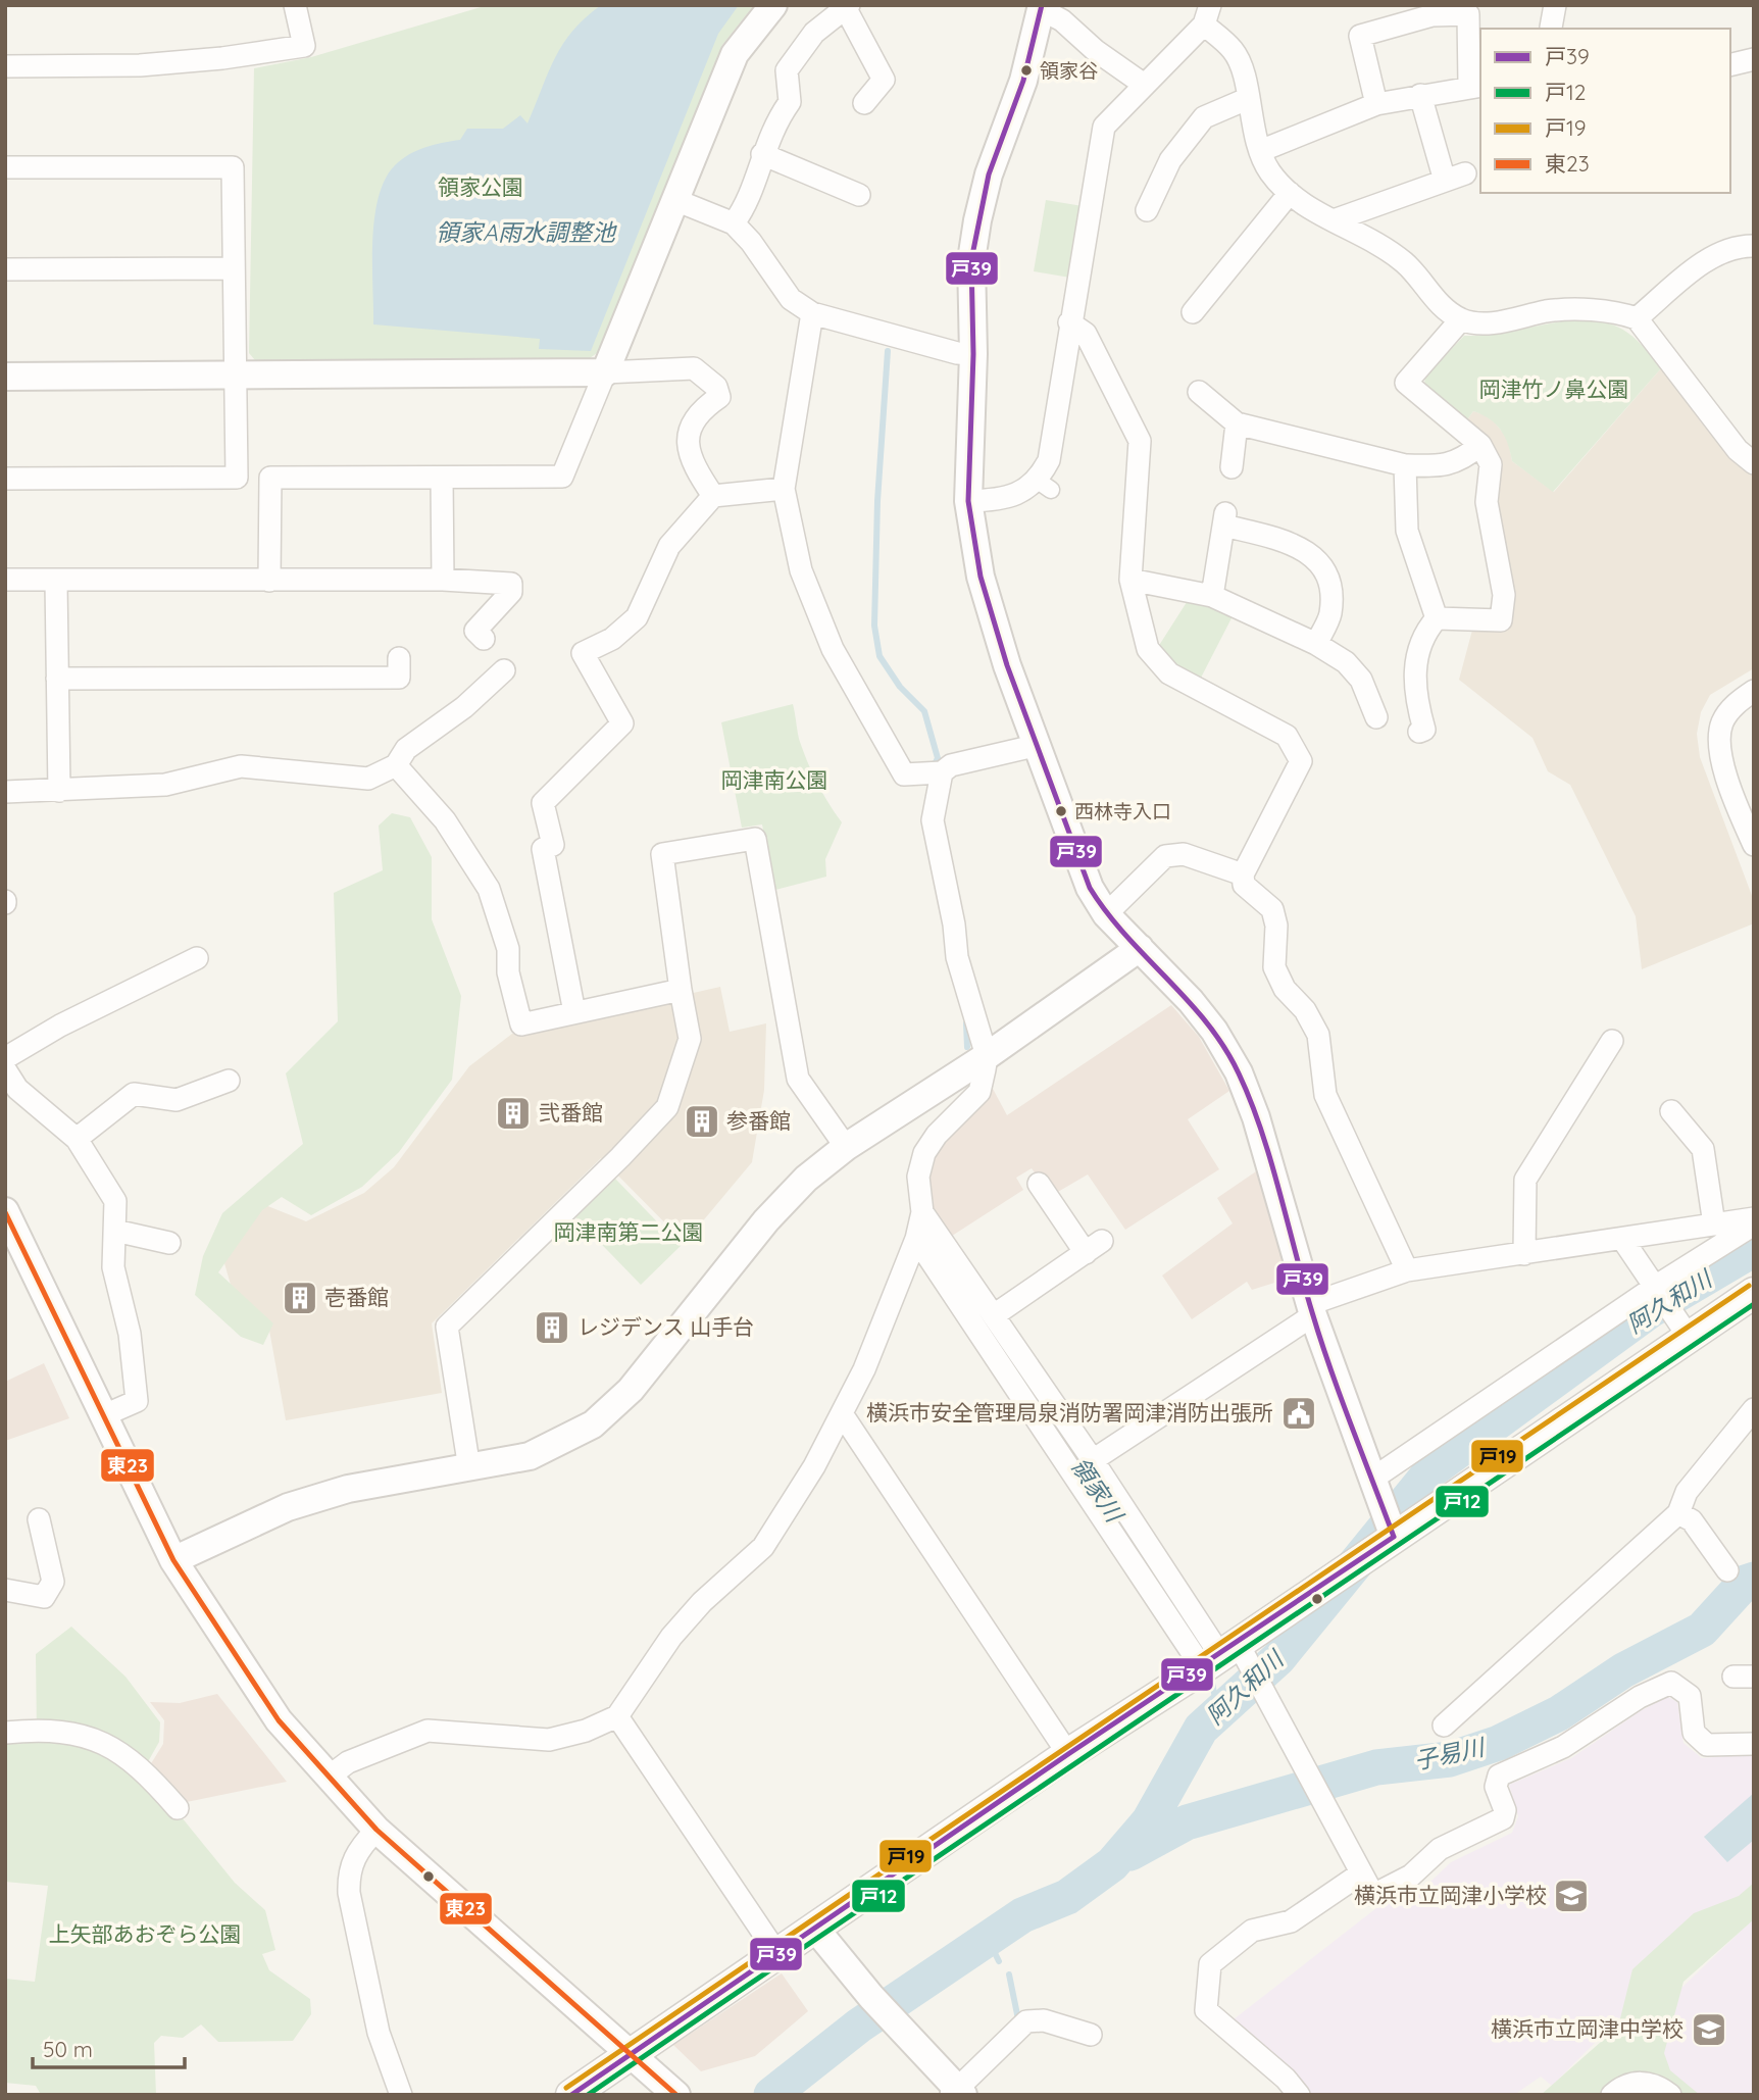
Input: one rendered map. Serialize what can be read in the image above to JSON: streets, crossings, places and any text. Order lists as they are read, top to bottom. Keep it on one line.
{"water":["領家A雨水調整池","阿久和川","領家川","子易川"],"parks":["領家公園","岡津竹ノ鼻公園","岡津南公園","岡津南第二公園","上矢部あおぞら公園"],"places":{"other":["領家谷","西林寺入口"],"building":["弐番館","参番館","壱番館","レジデンス 山手台"],"public building":["横浜市安全管理局泉消防署岡津消防出張所"],"school or university":["横浜市立岡津小学校","横浜市立岡津中学校"]},"lines":["transit line 戸39","transit line 東23","transit line 戸19","transit line 戸12"],"legend":["戸39","戸12","戸19","東23"],"scale_bar":"50 m"}
